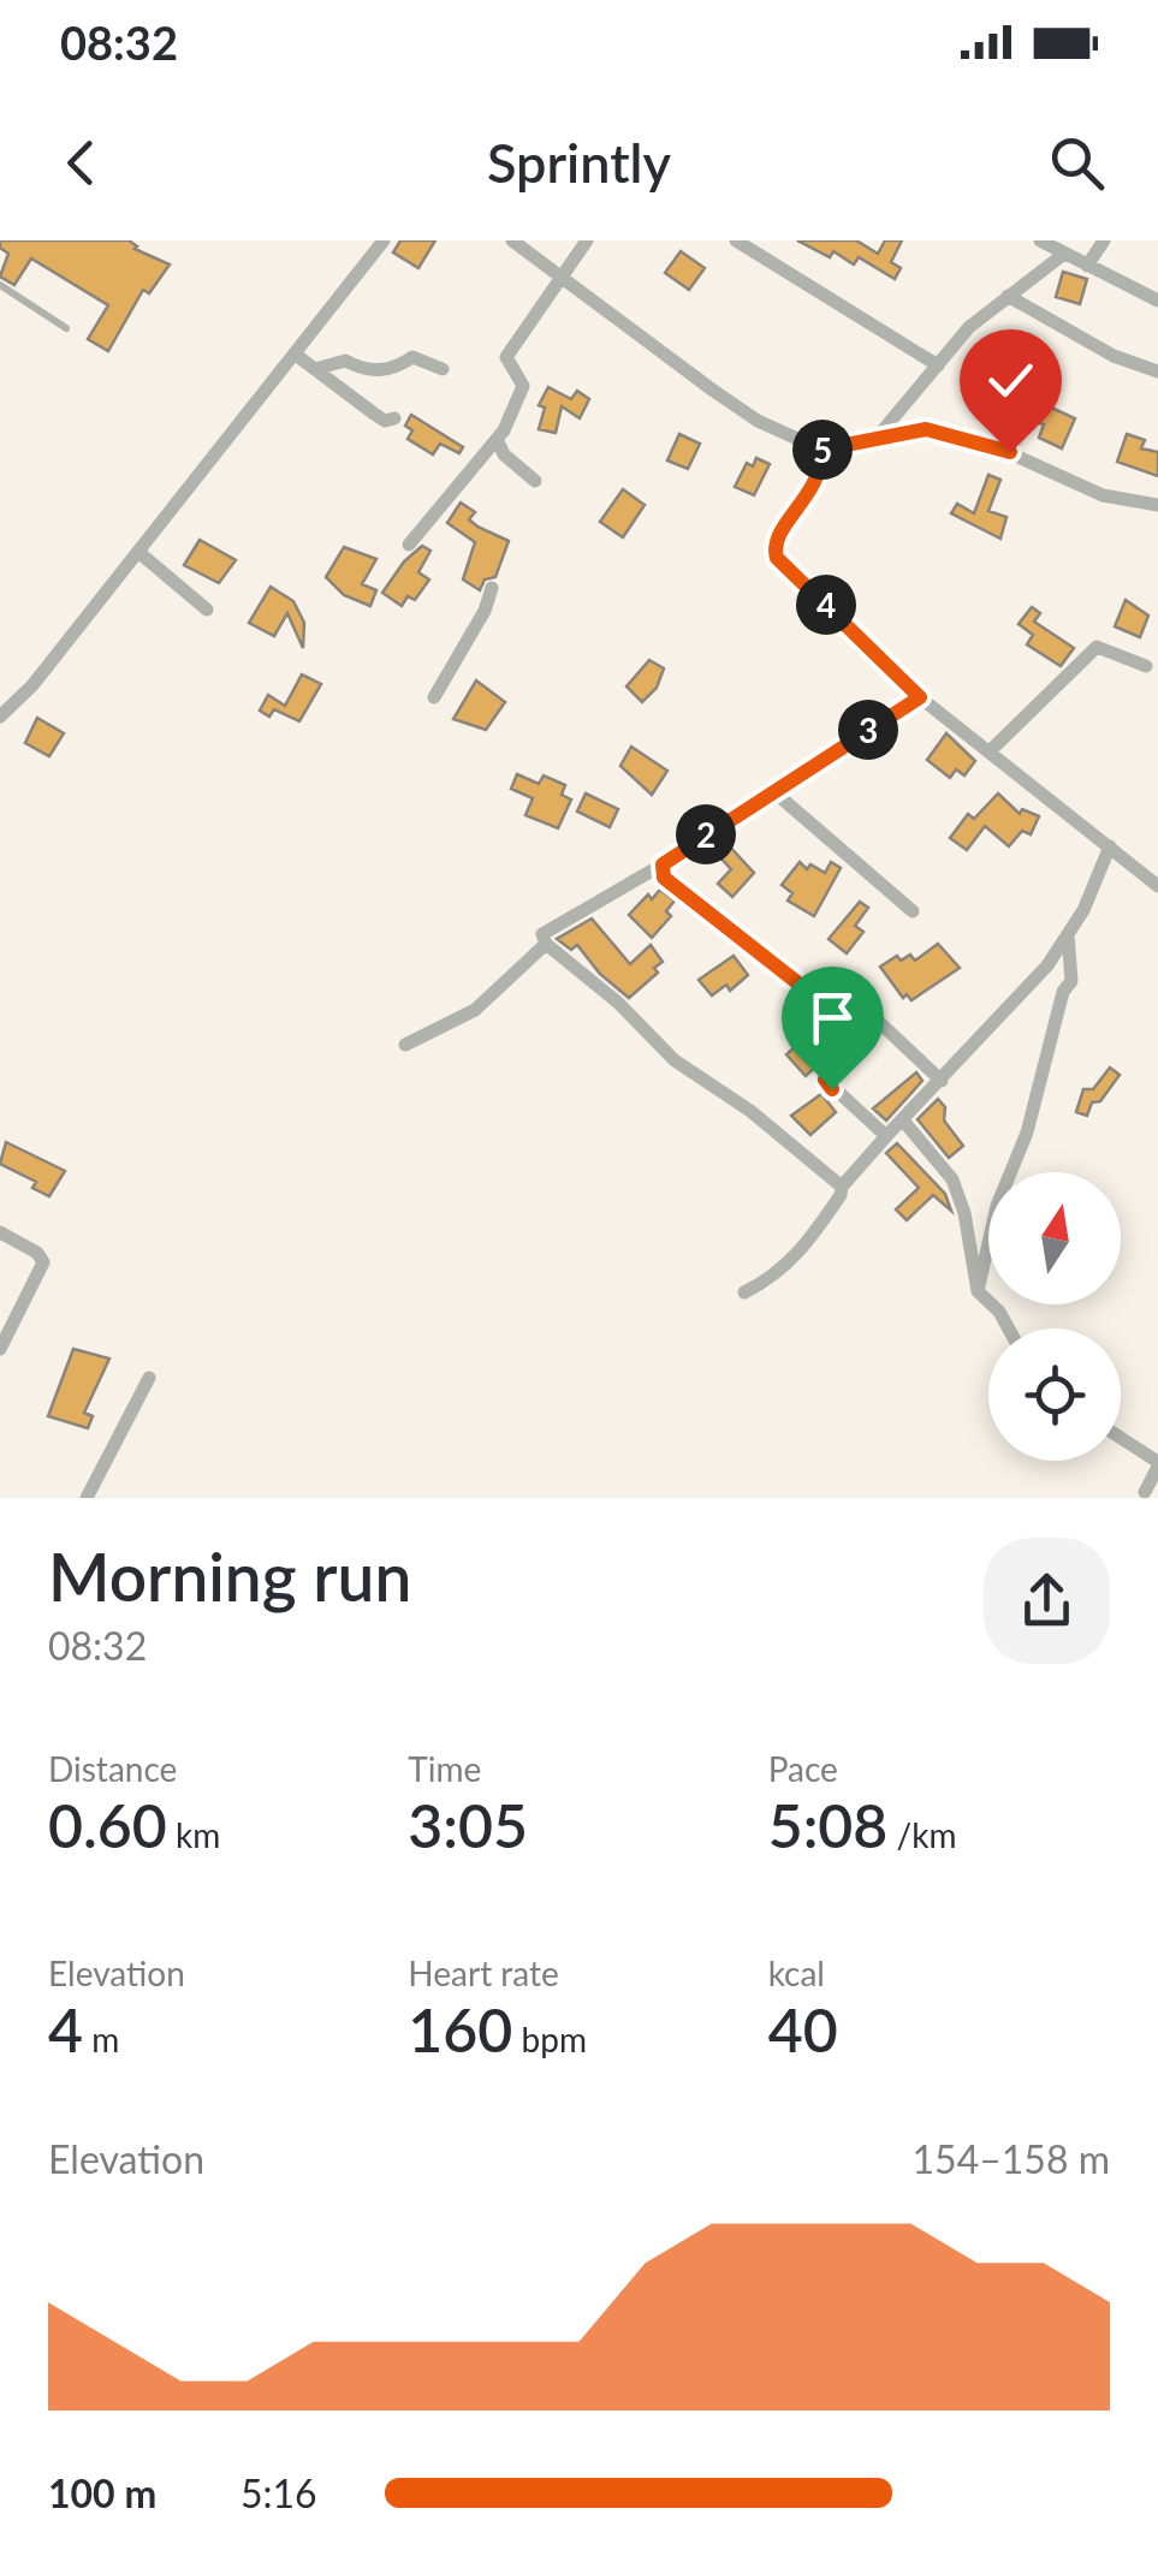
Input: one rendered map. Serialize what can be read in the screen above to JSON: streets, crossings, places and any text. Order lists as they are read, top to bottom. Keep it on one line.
{"north":"top","page":{"status":"08:32","header":"Sprintly","pins":["5","4","3","2"],"heading":["Morning run","08:32"],"stats":[["Distance","0.60 km"],["Time","3:05"],["Pace","5:08 /km"],["Elevation","4 m"],["Heart rate","160 bpm"],["kcal","40"]],"chart":["Elevation","154–158 m"],"list":[{"name":"100 m","note":"5:16"}]}}
